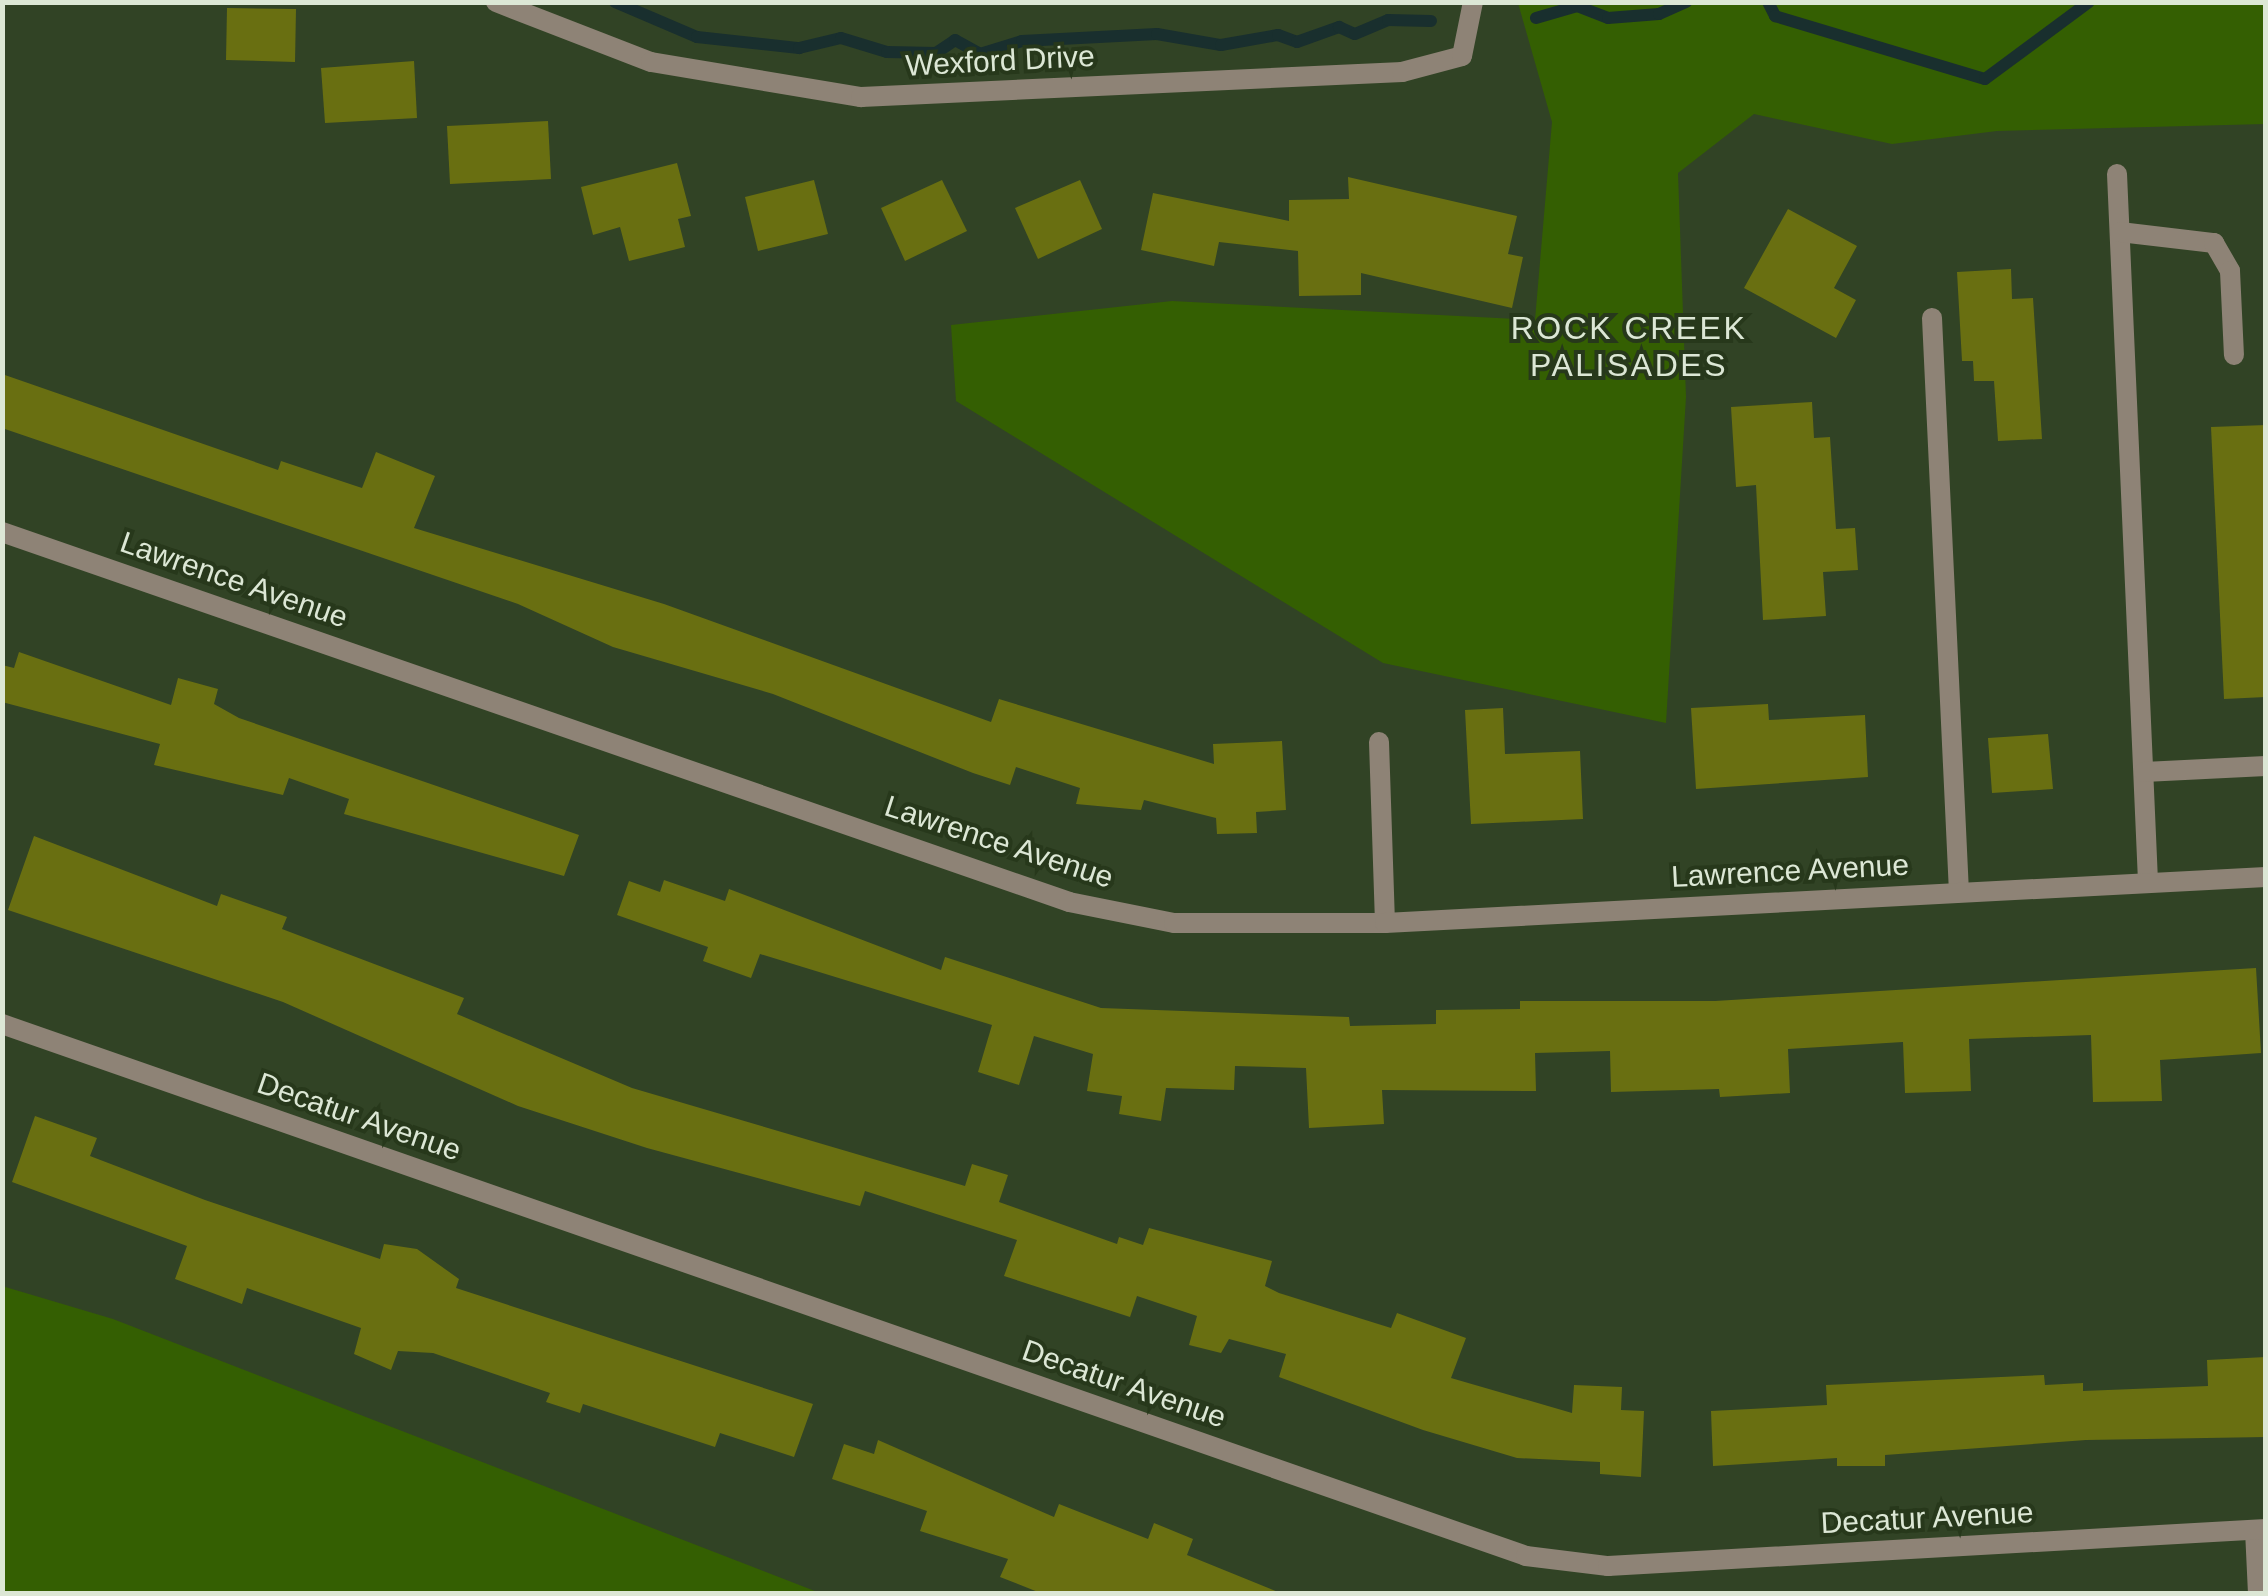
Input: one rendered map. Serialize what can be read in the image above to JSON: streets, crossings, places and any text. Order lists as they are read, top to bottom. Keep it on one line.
{"streets":{"street":["Wexford Drive","Lawrence Avenue","Decatur Avenue"]},"districts":["ROCK CREEK PALISADES"]}
